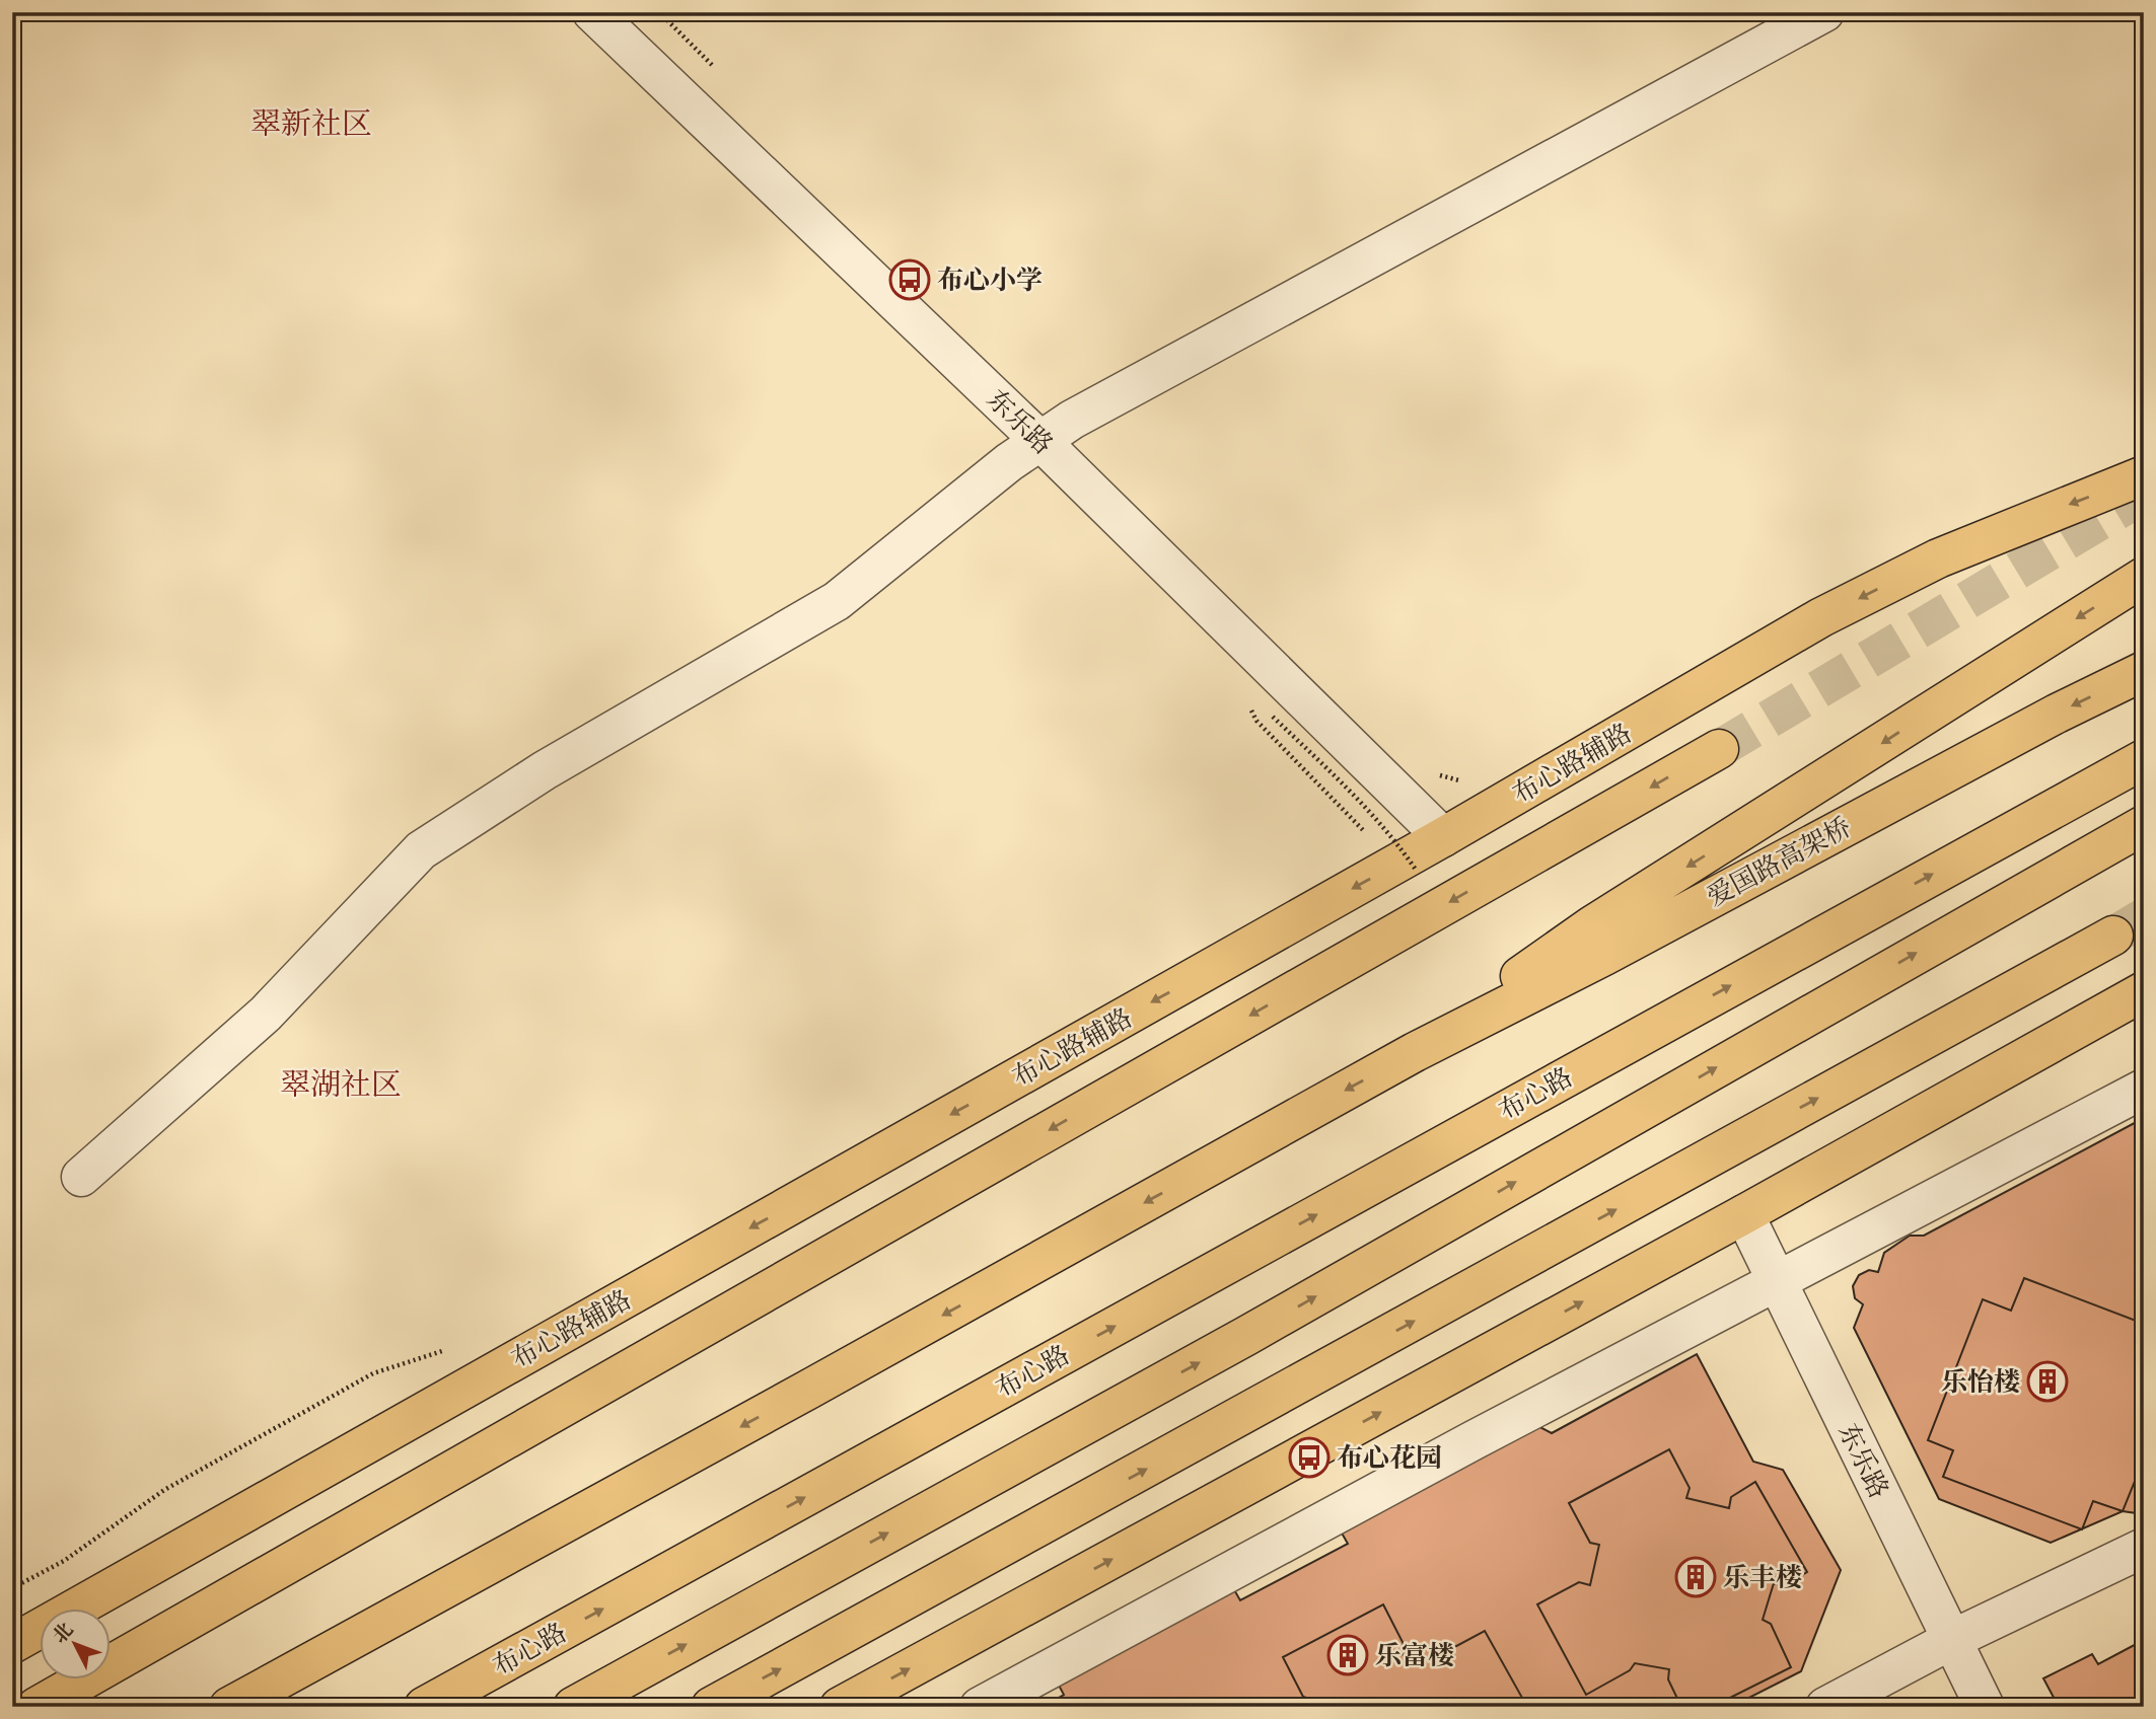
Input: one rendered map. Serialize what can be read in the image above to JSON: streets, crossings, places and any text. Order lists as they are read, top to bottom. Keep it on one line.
{"streets":{"highway":["布心路辅路","爱国路高架桥","布心路"],"street":["东乐路"]},"crossings":[["东乐路","布心路辅路"]],"districts":["翠新社区","翠湖社区"],"places":{"bus stop":["布心小学","布心花园"],"building":["乐怡楼","乐丰楼","乐富楼"]},"north":"top left"}
